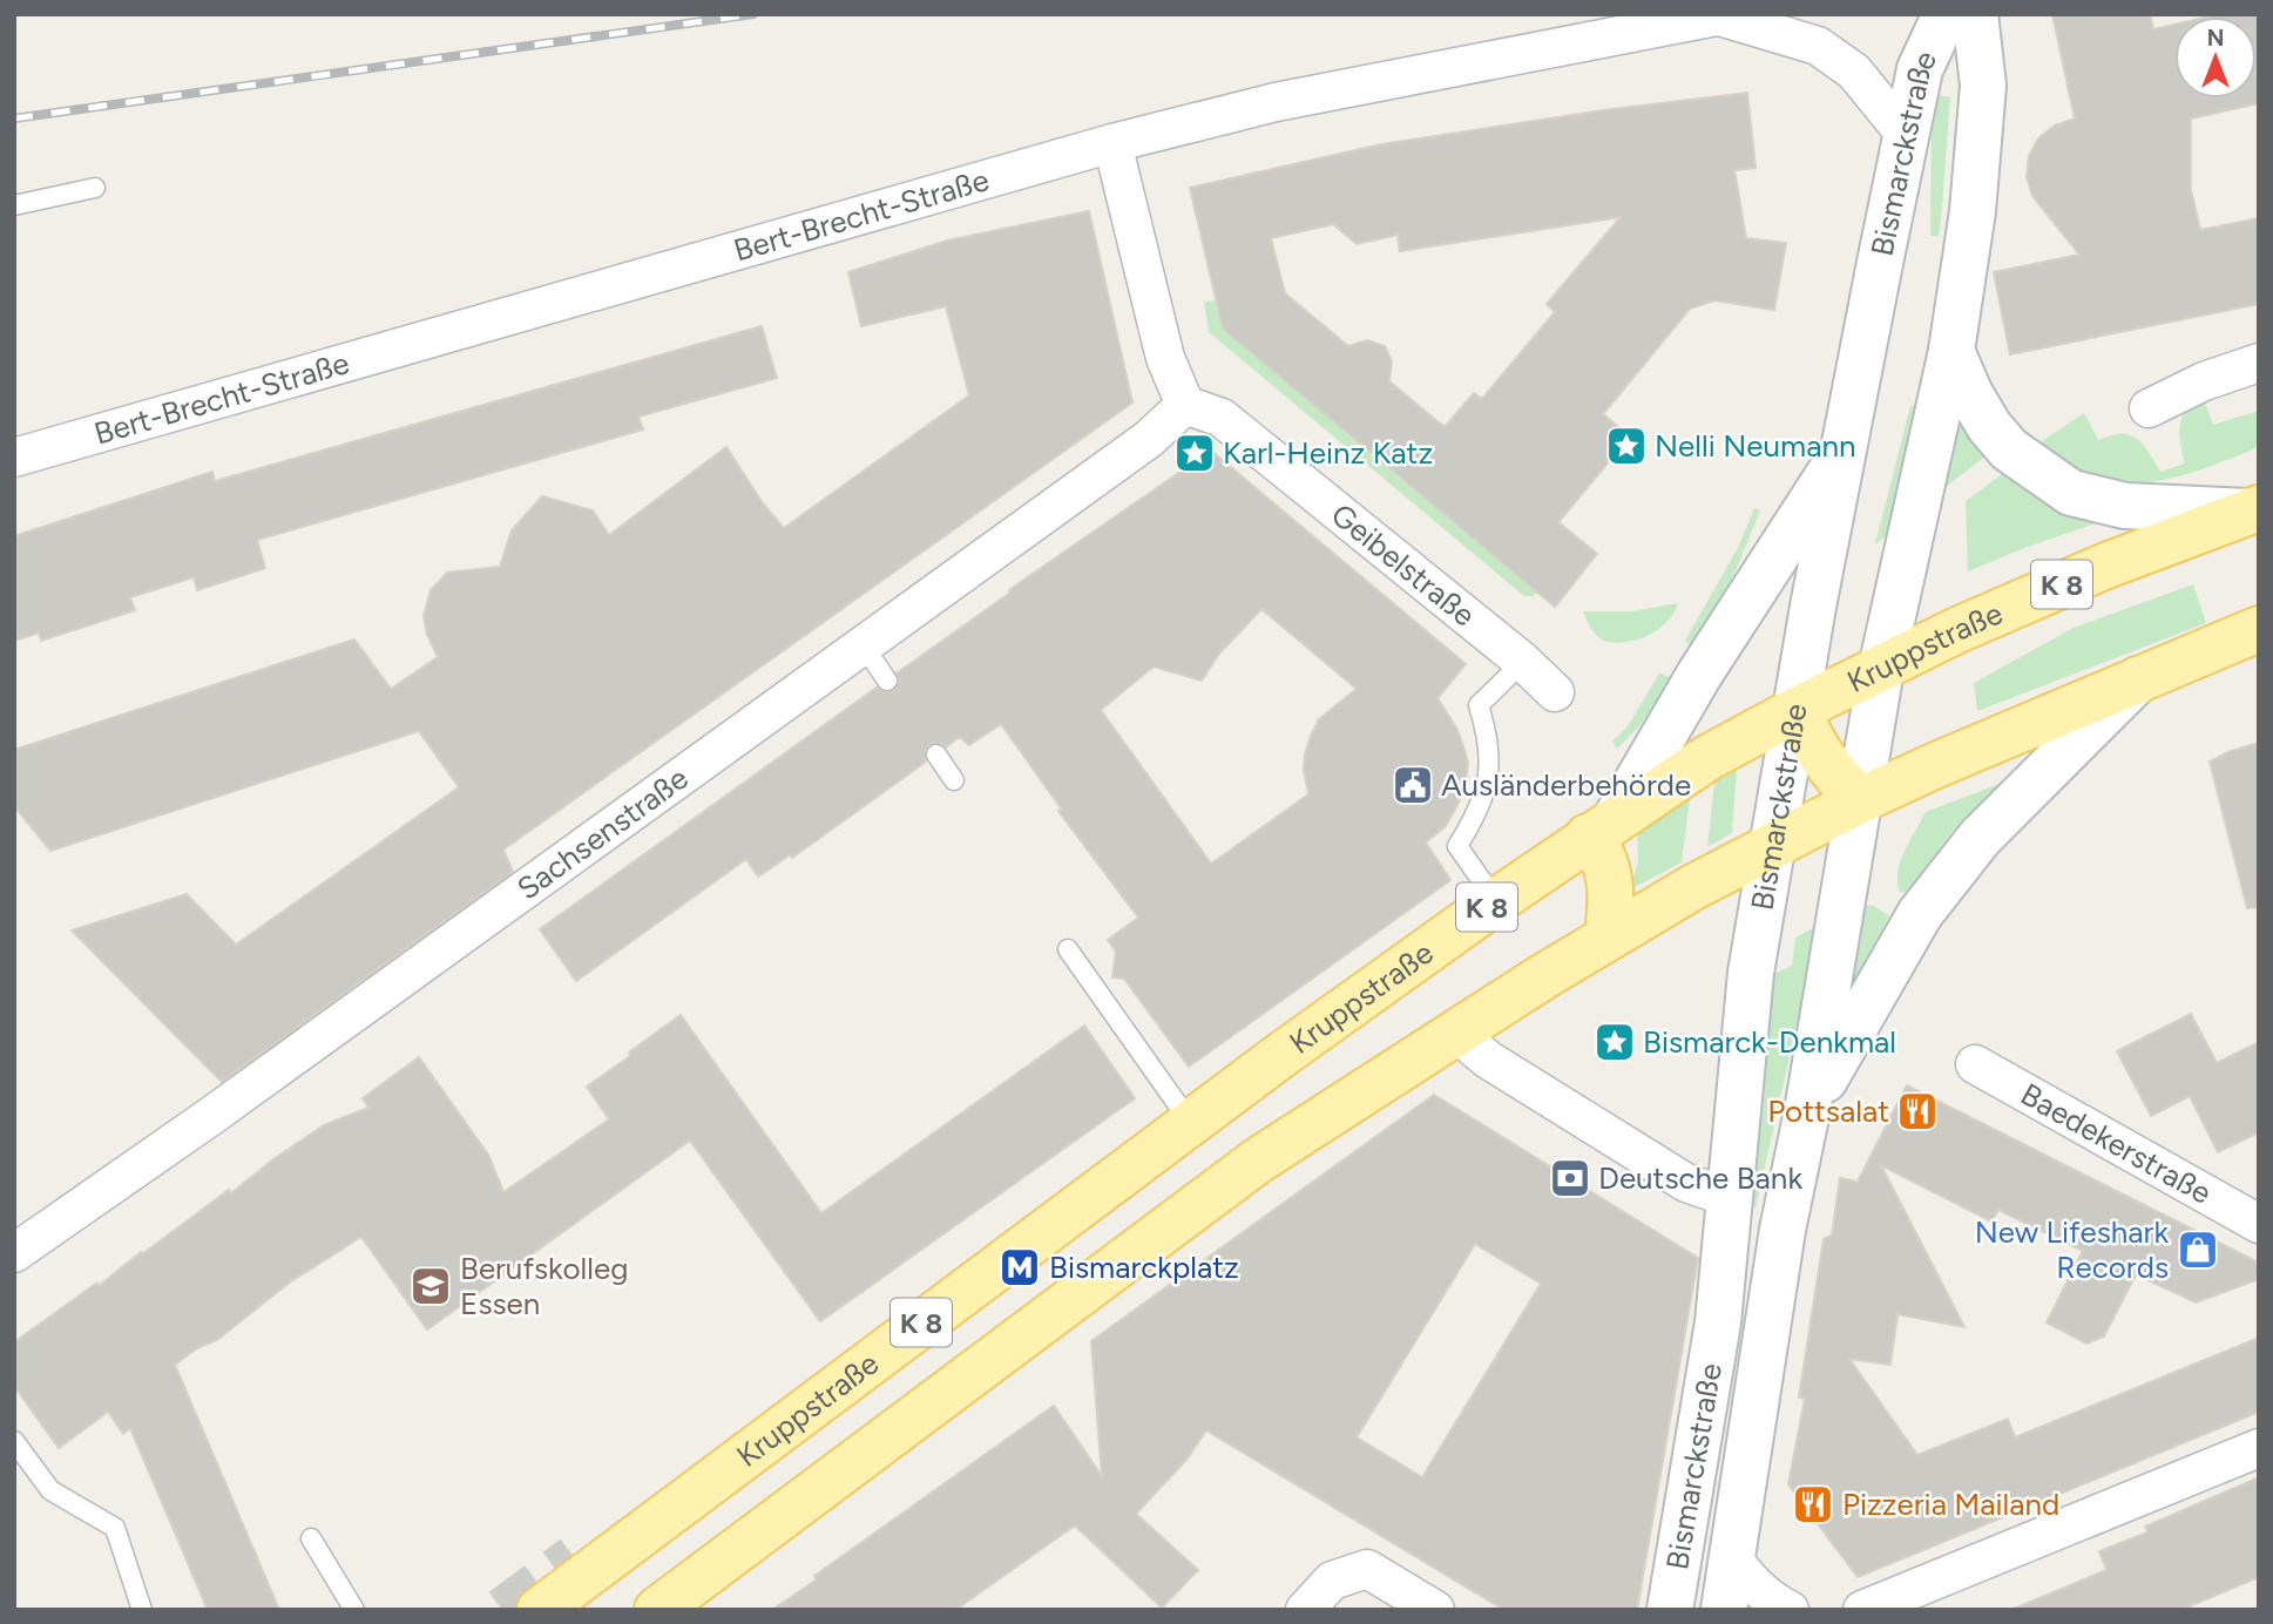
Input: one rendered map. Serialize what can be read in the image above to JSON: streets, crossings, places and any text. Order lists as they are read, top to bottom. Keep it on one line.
{"streets":{"main road":["Bismarckstraße","K 8","Kruppstraße"],"street":["Bert-Brecht-Straße","Geibelstraße","Sachsenstraße","Baedekerstraße"]},"crossings":[["Bismarckstraße","Bert-Brecht-Straße"],["Bismarckstraße","K 8"],["Bismarckstraße","Kruppstraße"],["Geibelstraße","Sachsenstraße"]],"places":{"place":["Nelli Neumann","Karl-Heinz Katz","Bismarck-Denkmal"],"public building":["Ausländerbehörde"],"restaurant":["Pottsalat","Pizzeria Mailand"],"bank":["Deutsche Bank"],"shop":["New Lifeshark Records"],"metro station":["Bismarckplatz"],"school or university":["Berufskolleg Essen"]},"north":"top"}
